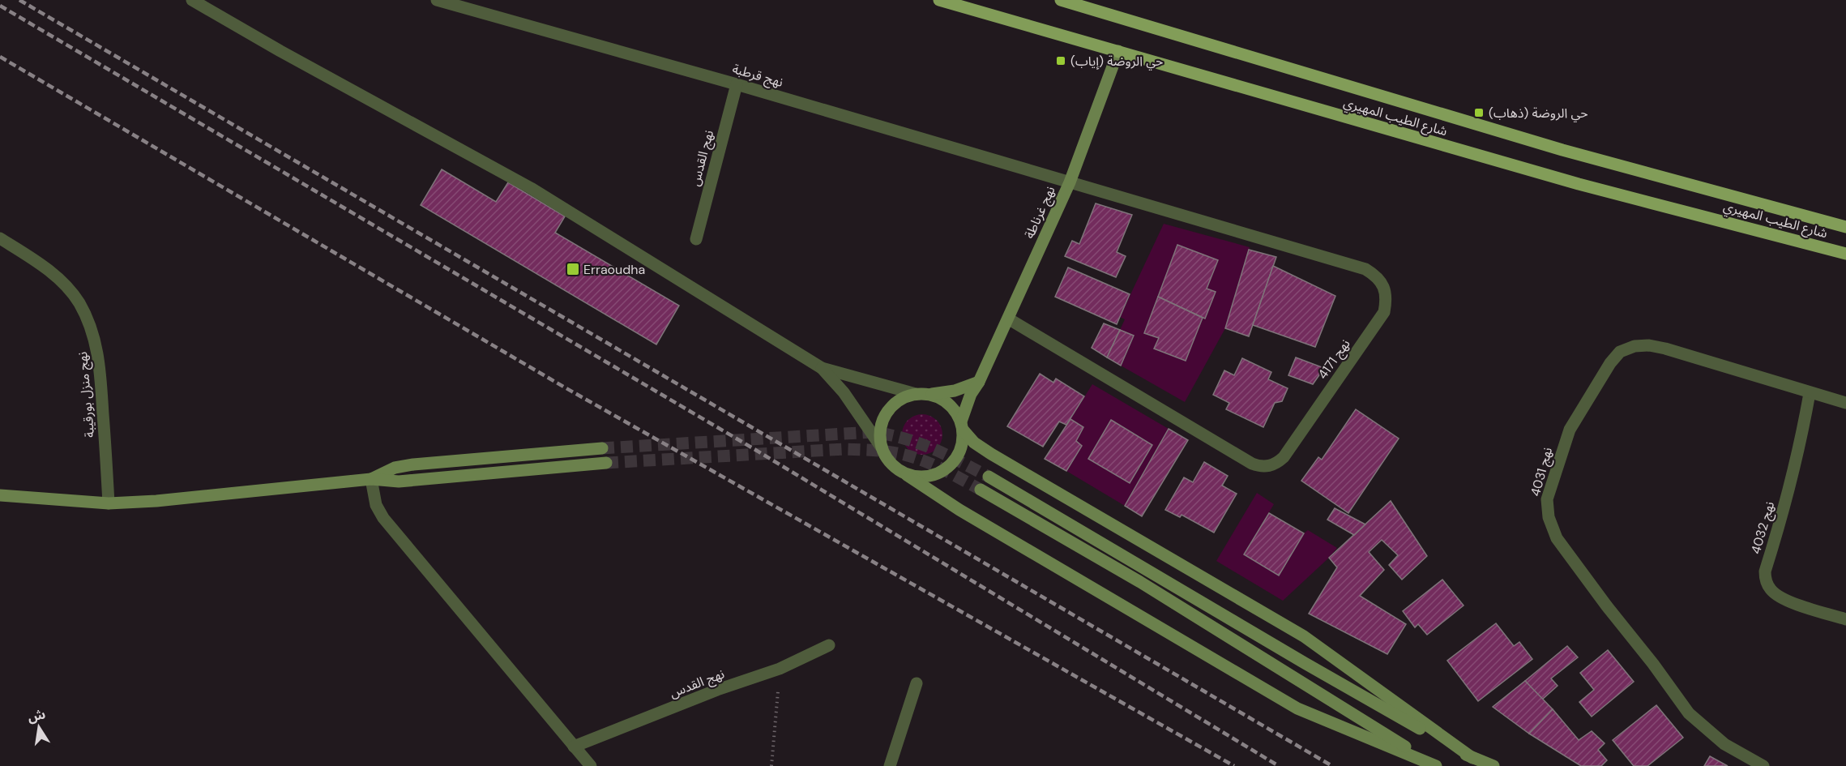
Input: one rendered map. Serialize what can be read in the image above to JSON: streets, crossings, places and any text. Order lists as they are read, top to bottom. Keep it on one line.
{"streets":{"main road":["شارع الطيب المهيري"],"street":["نهج قرطبة","نهج القدس","نهج غرناطة","نهج 4171","نهج منزل بورقيبة","نهج 4031","نهج 4032"]},"crossings":[["نهج قرطبة","نهج القدس"],["نهج قرطبة","نهج غرناطة"],["نهج قرطبة","نهج 4171"],["شارع الطيب المهيري","نهج غرناطة"],["نهج غرناطة","نهج 4171"],["نهج 4031","نهج 4032"]],"places":{"transit":["حي الروضة (إياب)","حي الروضة (ذهاب)","Erraoudha"]},"north":"top"}
